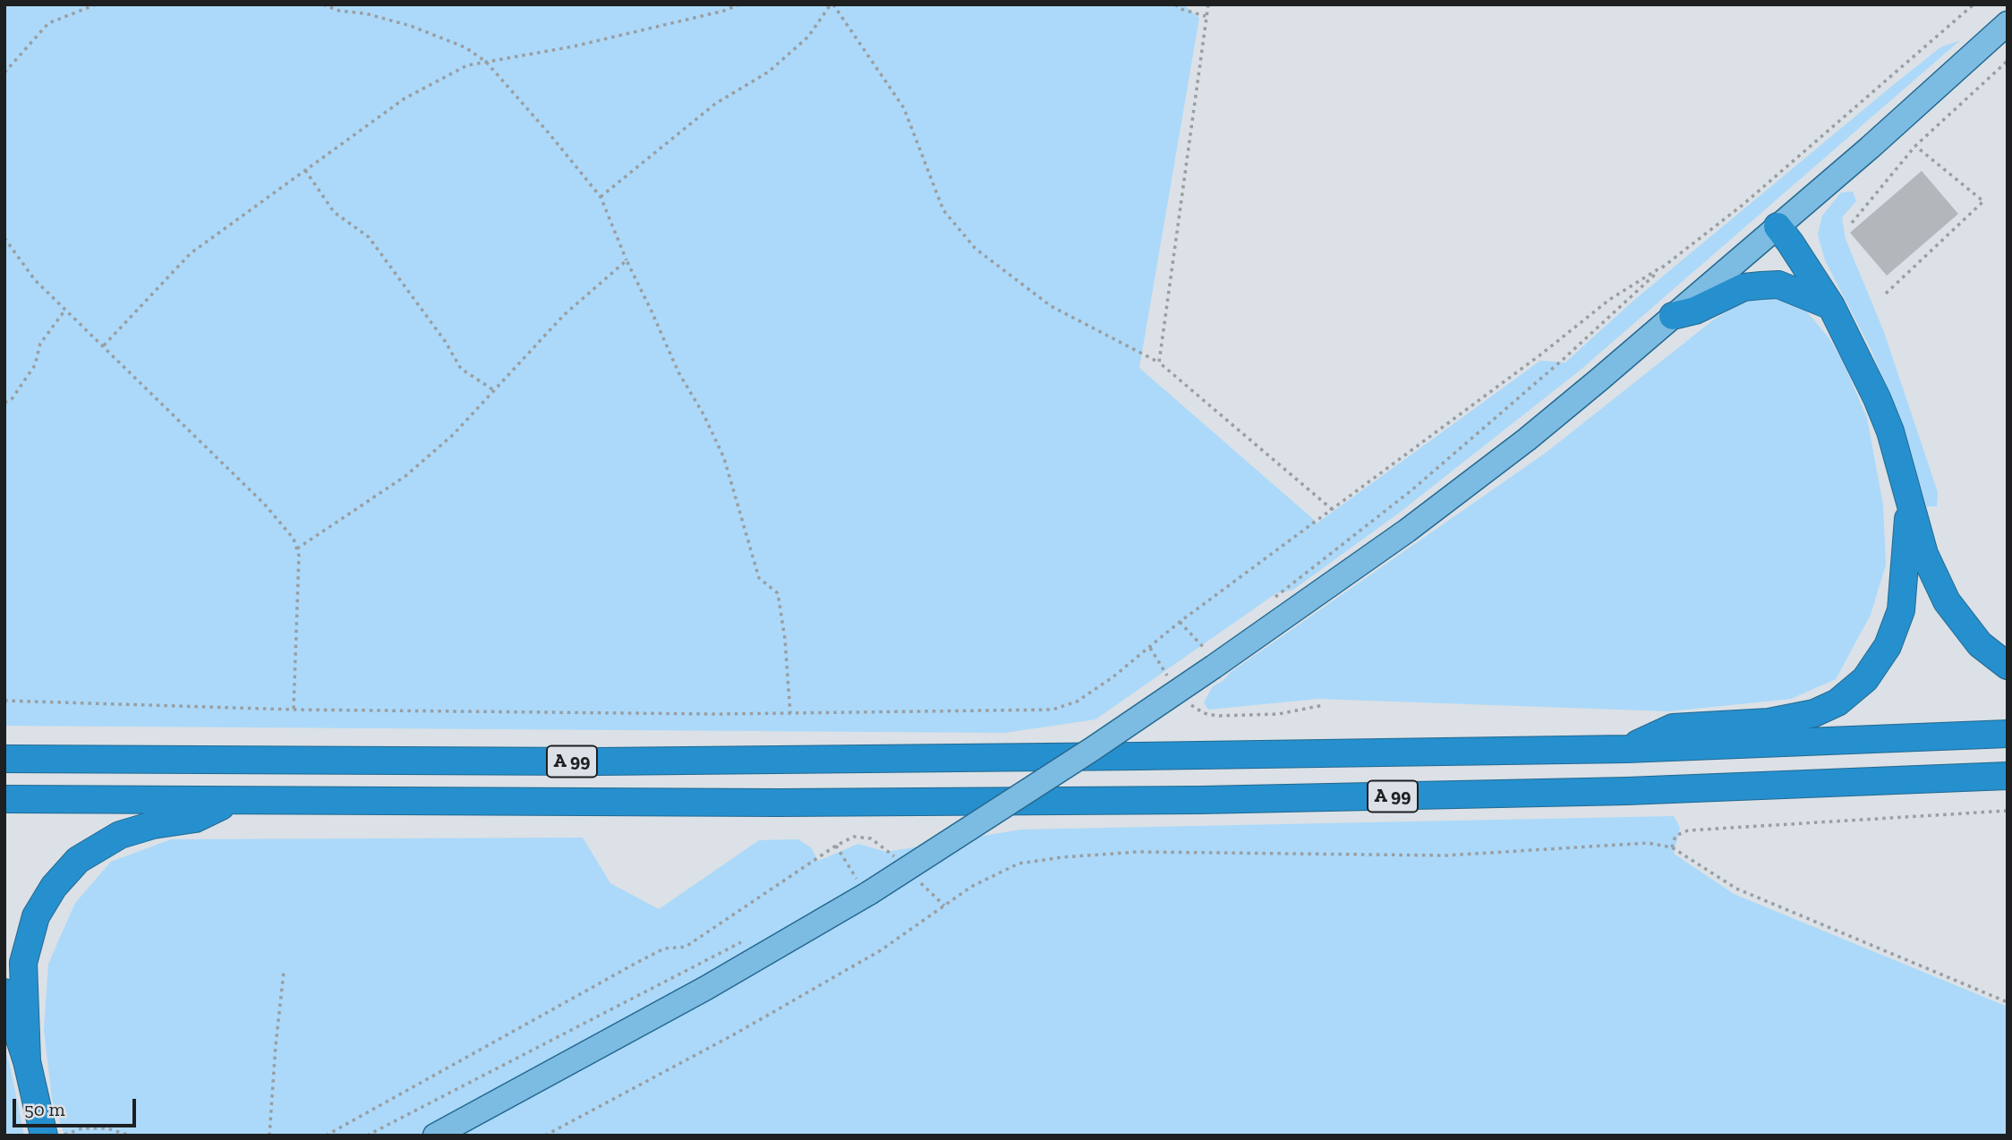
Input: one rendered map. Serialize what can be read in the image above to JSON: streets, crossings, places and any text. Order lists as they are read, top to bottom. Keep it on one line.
{"streets":{"highway":["A 99"]},"scale_bar":"50 m"}
